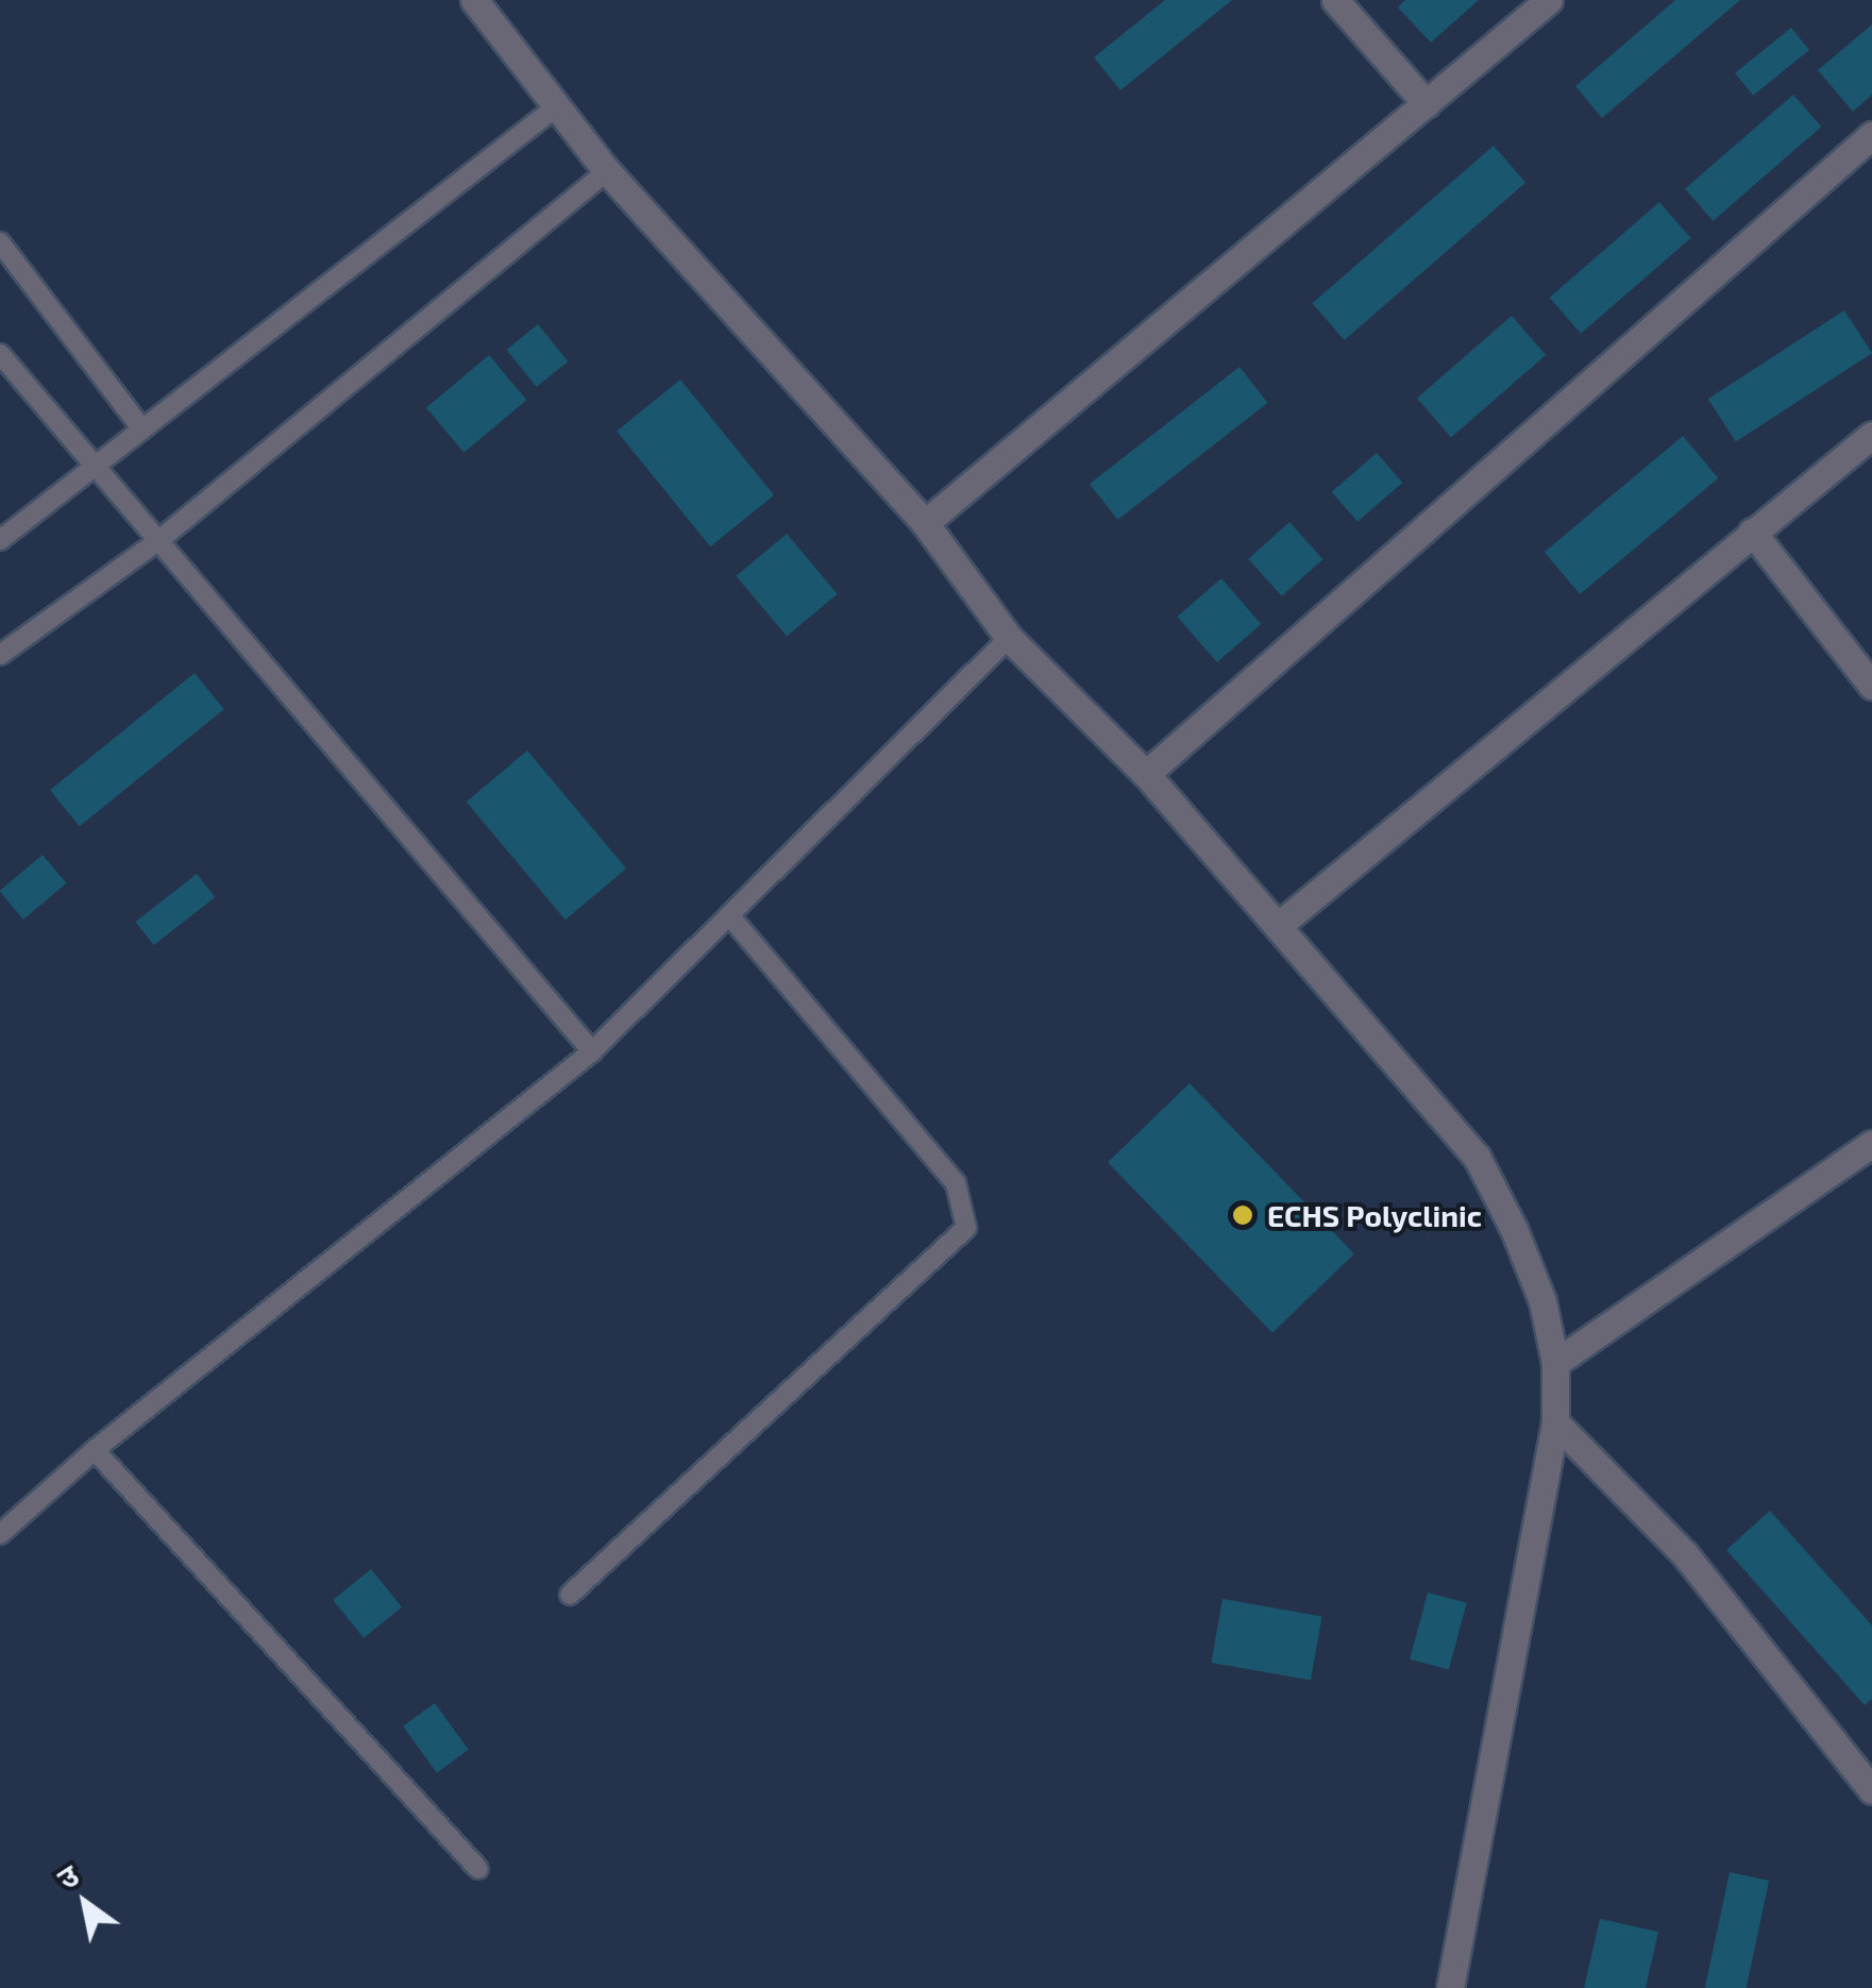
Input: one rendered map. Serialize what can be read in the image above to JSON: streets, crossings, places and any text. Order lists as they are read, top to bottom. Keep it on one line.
{"places":["ECHS Polyclinic"],"north":"top left"}
